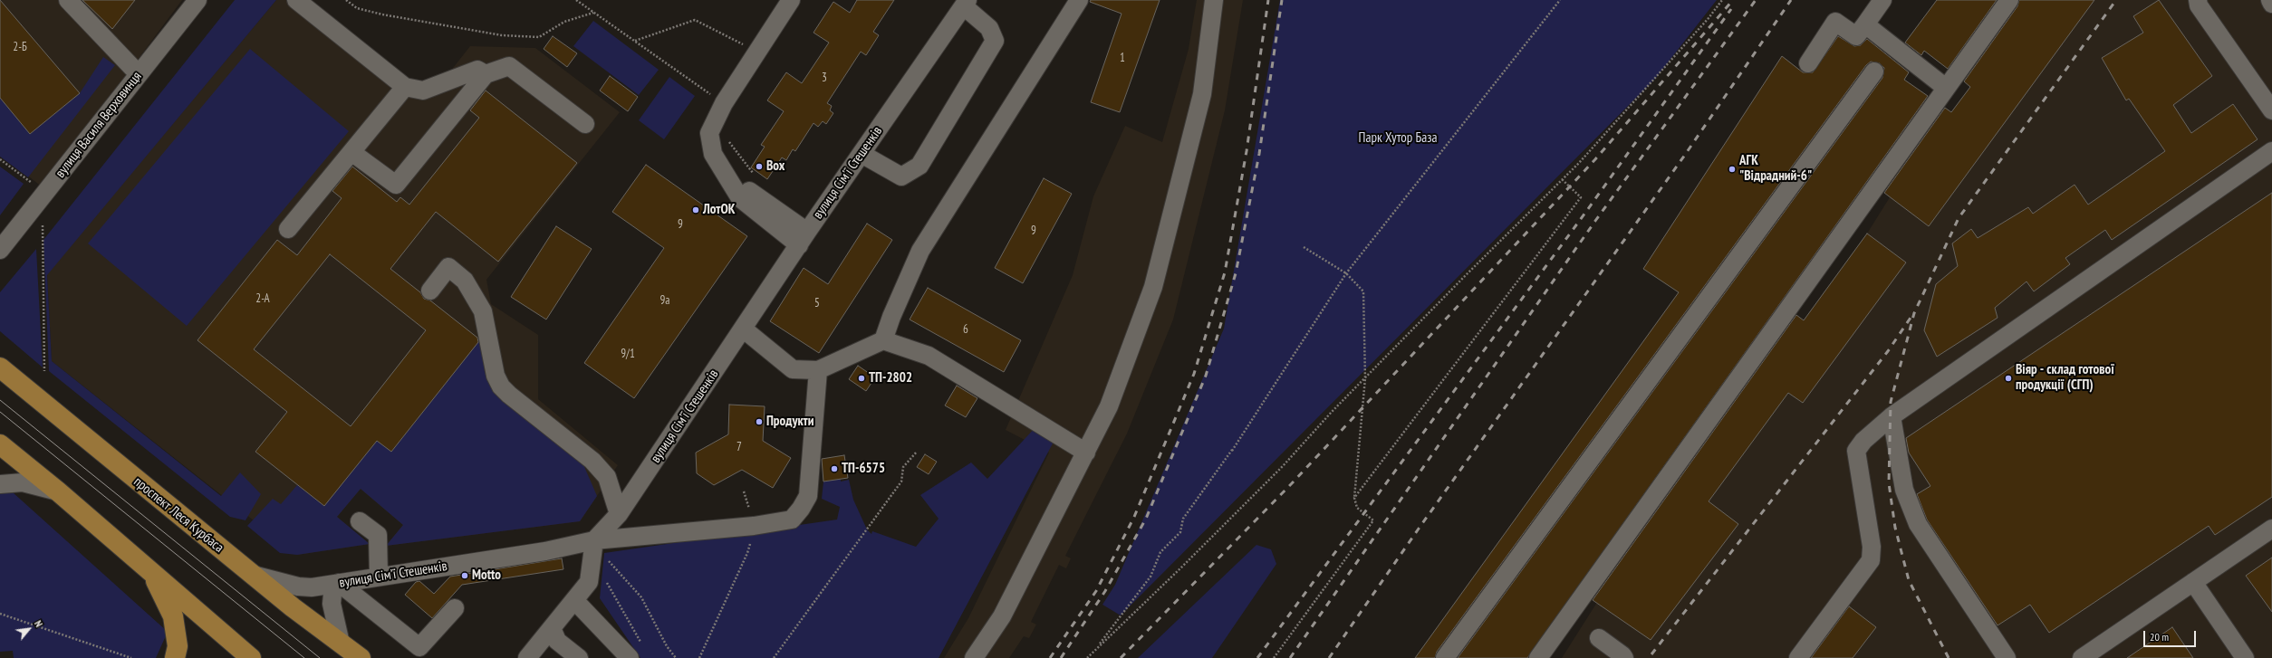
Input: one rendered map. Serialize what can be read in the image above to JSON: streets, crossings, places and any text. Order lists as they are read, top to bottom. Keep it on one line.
{"streets":{"main road":["проспект Леся Курбаса"],"street":["вулиця Василя Верховинця","вулиця Сімʼї Стешенків"]},"crossings":[["вулиця Сімʼї Стешенків","проспект Леся Курбаса"]],"parks":["Парк Хутор База"],"places":["Box","АГК \"Відрадний-6\"","ЛотОК","ТП-2802","Віяр - склад готової продукції (СГП)","Продукти","ТП-6575","Motto"],"house_numbers":["2-Б","1","3","9","9","2-А","9а","5","6","9/1","7"],"scale_bar":"20 m","north":"top right"}
